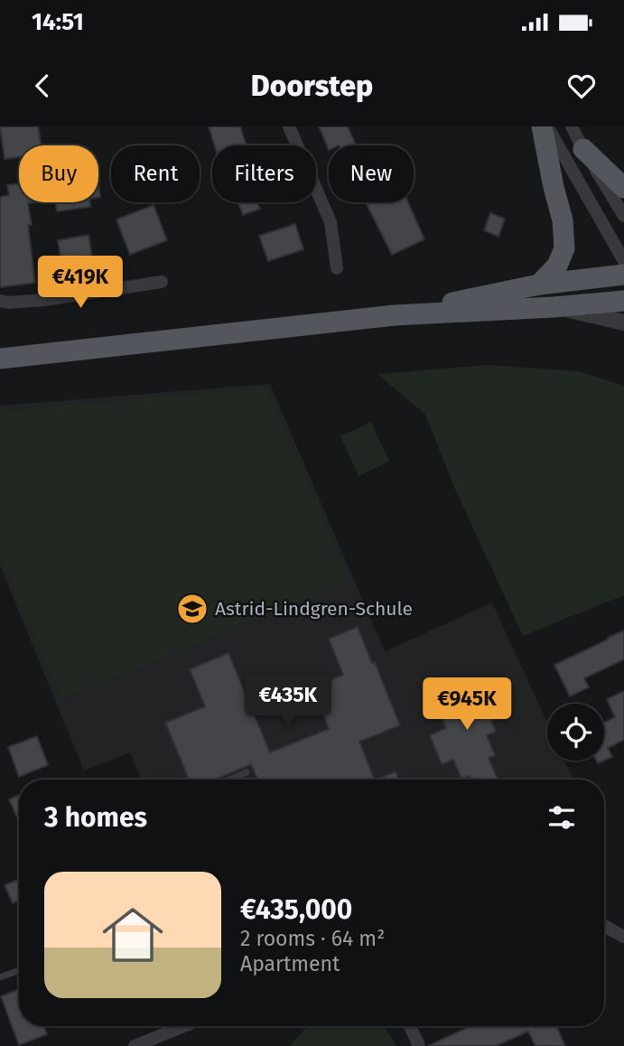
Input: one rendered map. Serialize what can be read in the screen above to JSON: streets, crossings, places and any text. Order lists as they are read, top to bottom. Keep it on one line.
{"places":{"school or university":["Astrid-Lindgren-Schule"]},"page":{"status":"14:51","header":"Doorstep","chip":["Buy","Rent","Filters","New"],"price":["€419K","€435K","€945K"],"heading":"3 homes","list":[{"name":"€435,000","note":"2 rooms · 64 m² · Apartment"}]}}
